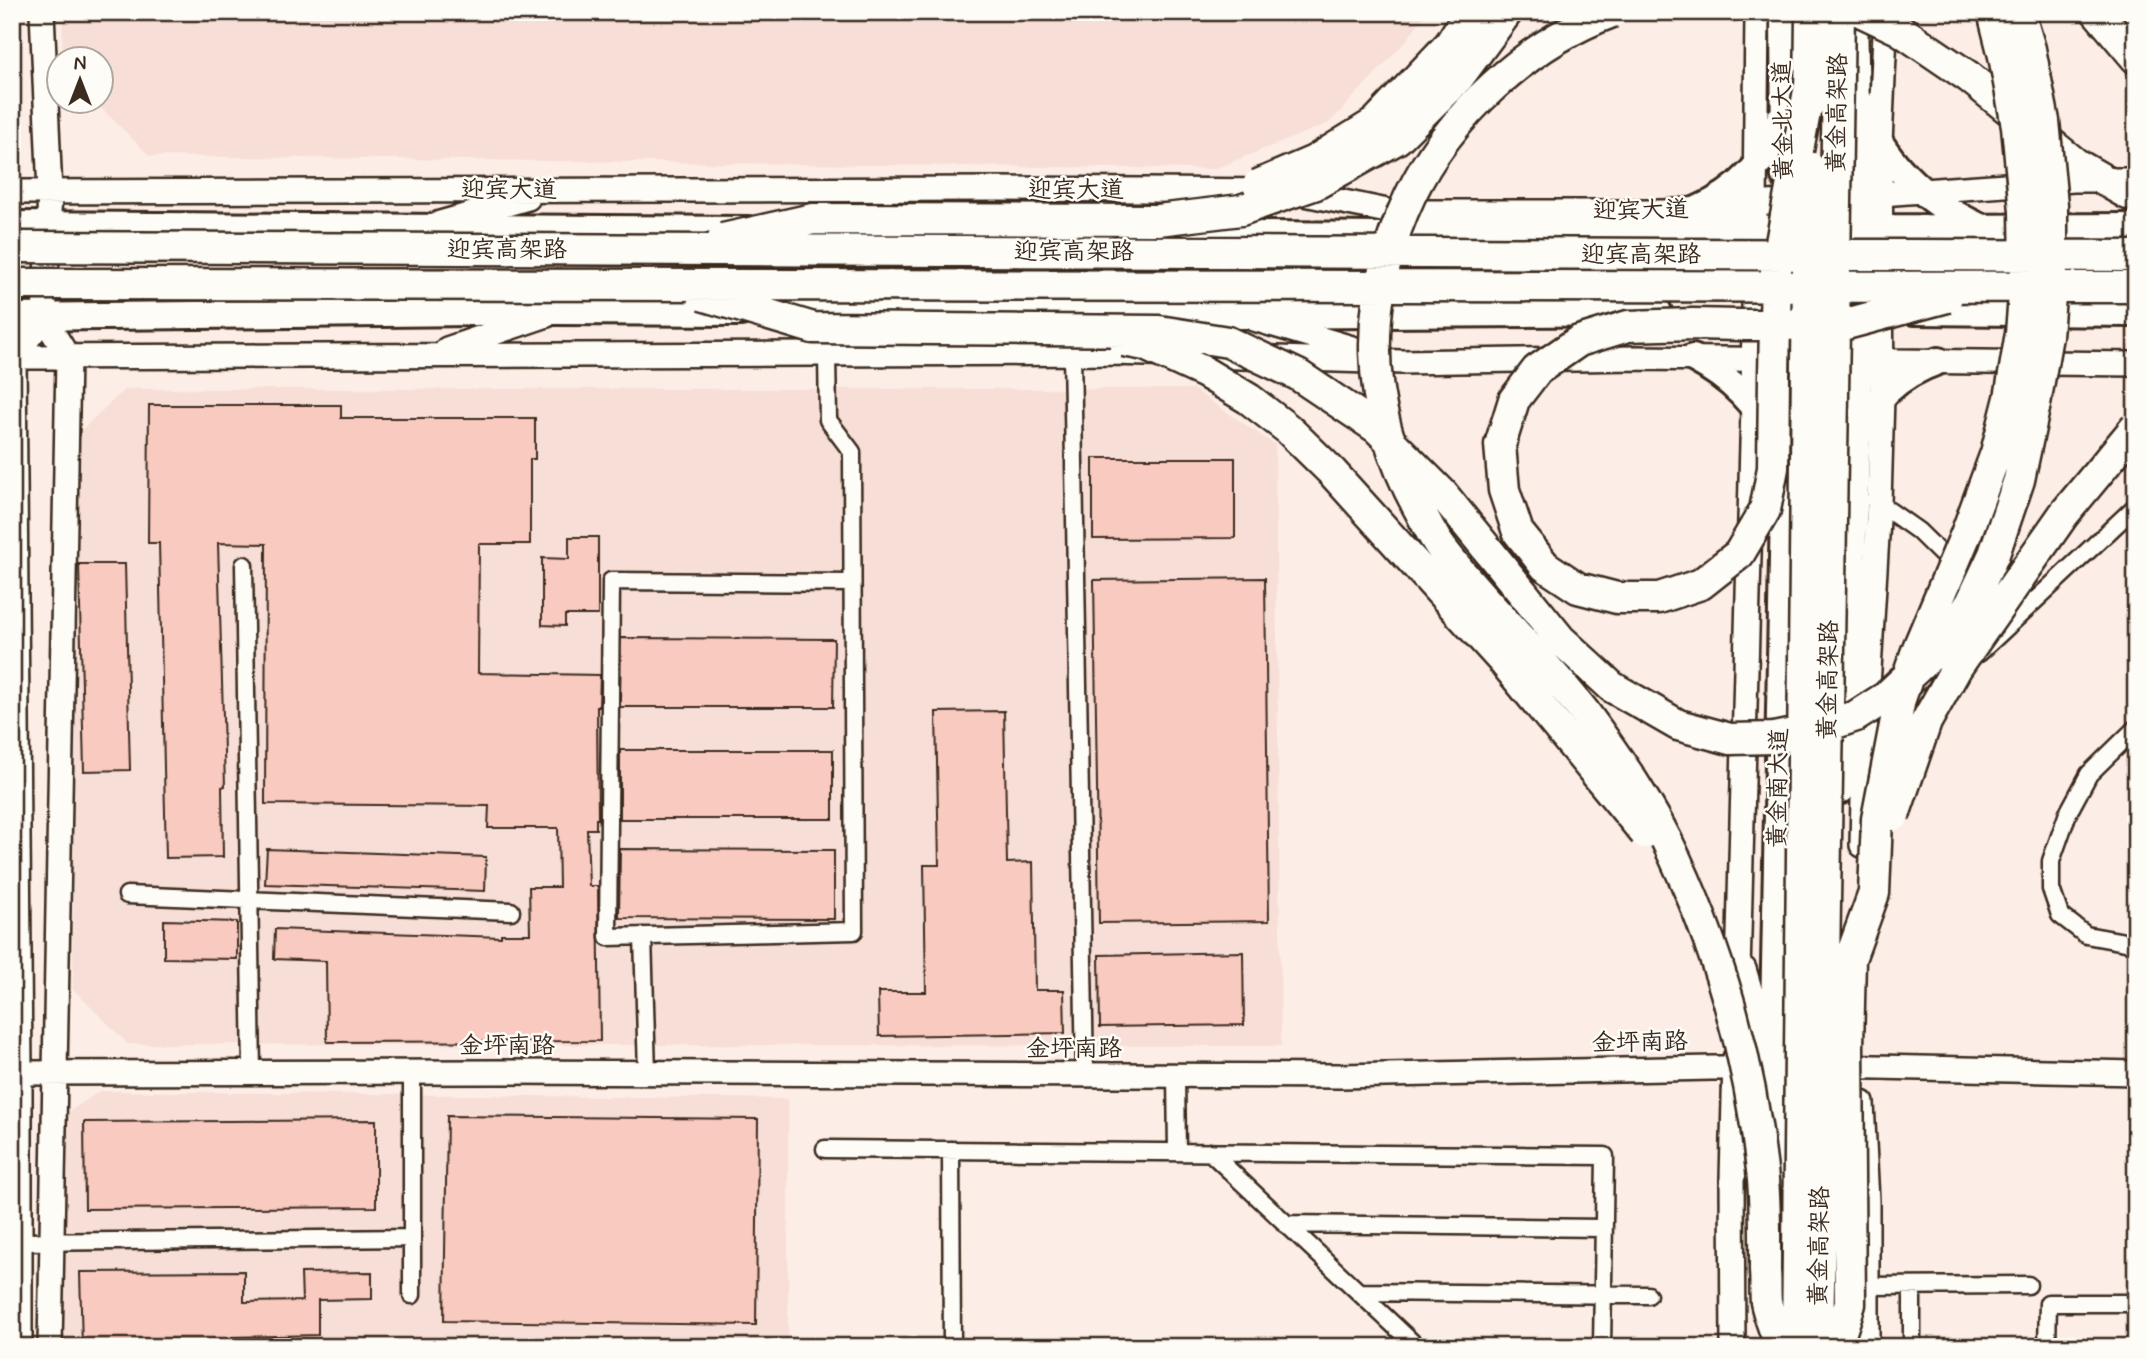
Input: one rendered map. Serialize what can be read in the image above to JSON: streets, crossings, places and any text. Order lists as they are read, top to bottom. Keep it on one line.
{"streets":{"highway":["黄金高架路","迎宾高架路"],"main road":["黄金北大道","迎宾大道","黄金南大道"],"street":["金坪南路"]},"crossings":[["黄金高架路","黄金北大道"],["黄金北大道","迎宾大道"],["黄金北大道","黄金南大道"],["迎宾大道","黄金南大道"],["黄金南大道","金坪南路"]],"north":"top"}
